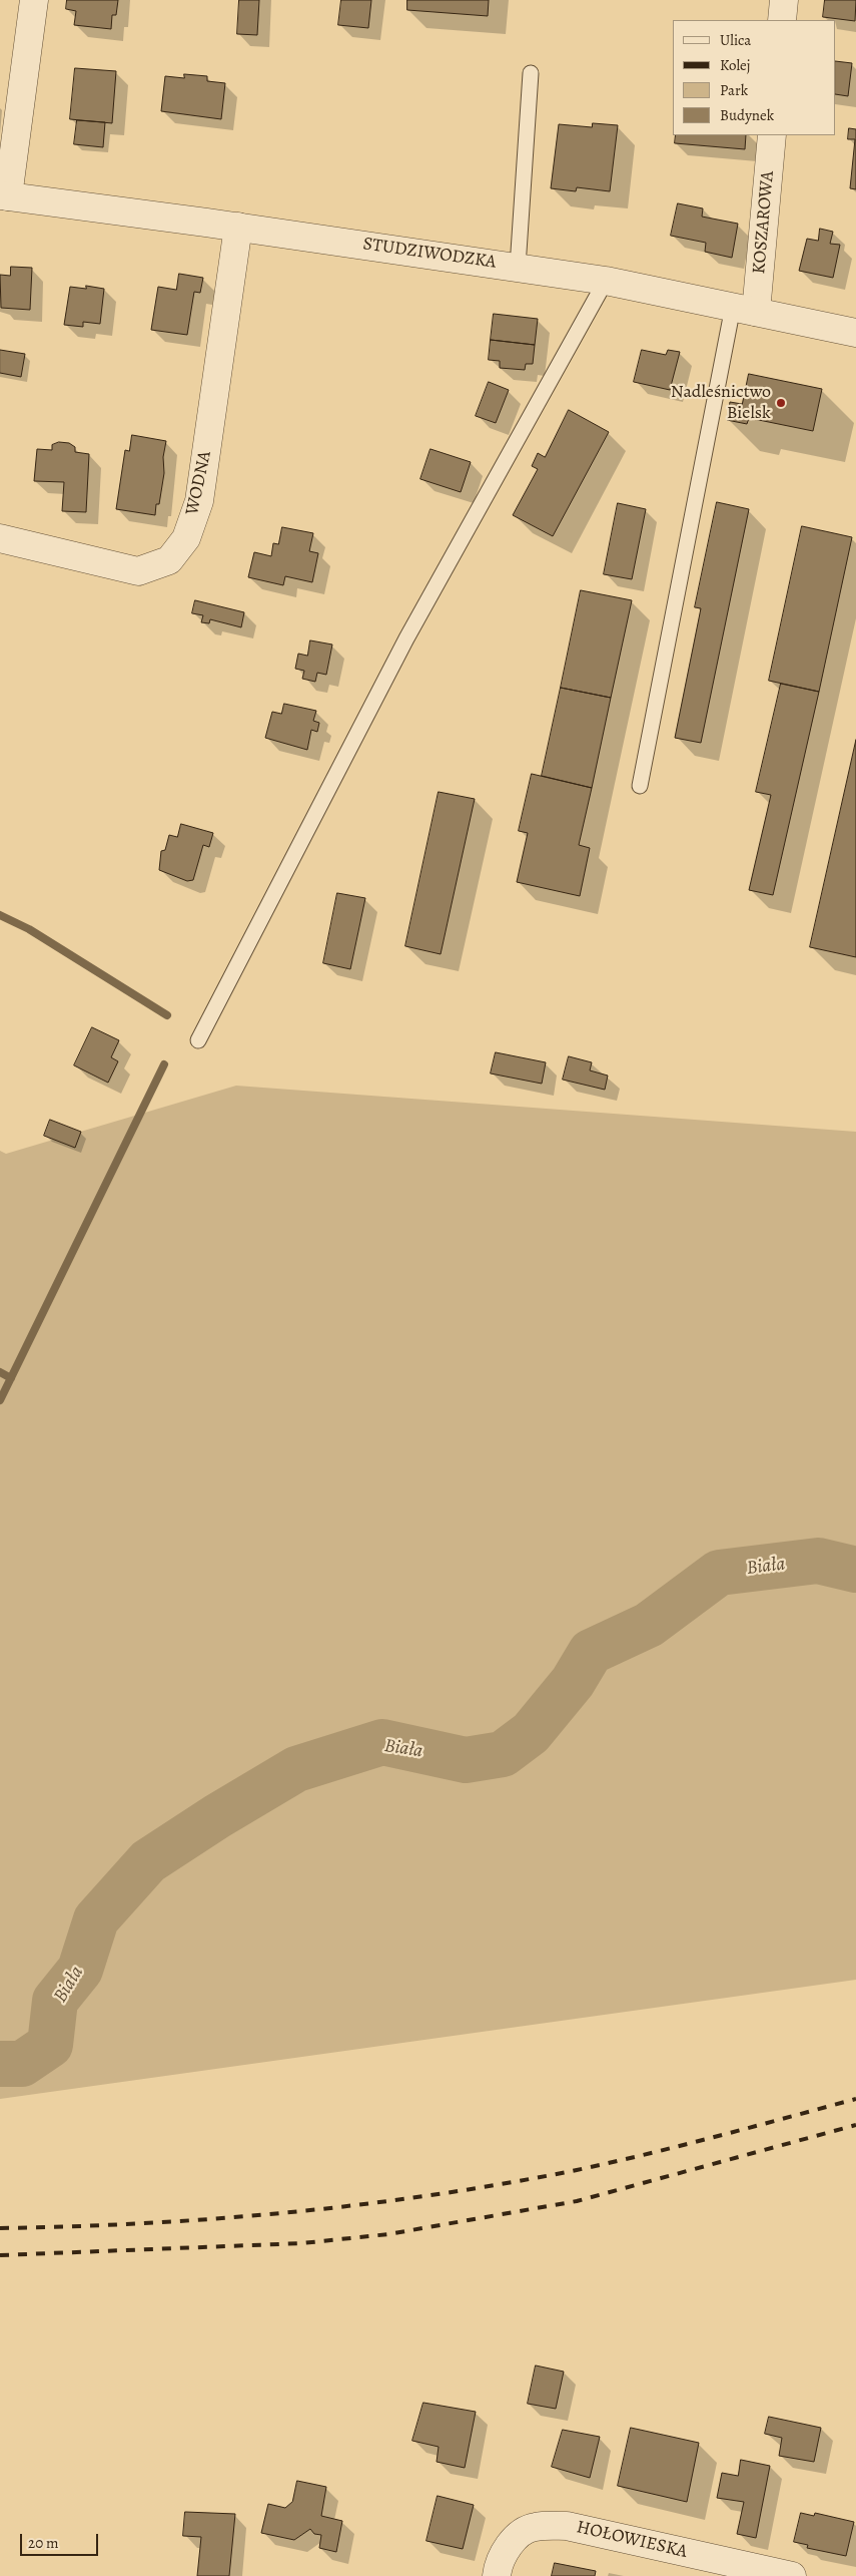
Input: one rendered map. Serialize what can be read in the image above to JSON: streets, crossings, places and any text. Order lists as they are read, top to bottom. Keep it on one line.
{"streets":{"street":["KOSZAROWA","STUDZIWODZKA","WODNA","HOŁOWIESKA"]},"crossings":[["KOSZAROWA","STUDZIWODZKA"],["STUDZIWODZKA","WODNA"]],"water":["Biała"],"places":["Nadleśnictwo Bielsk"],"legend":["Ulica","Kolej","Park","Budynek"],"scale_bar":"20 m"}
